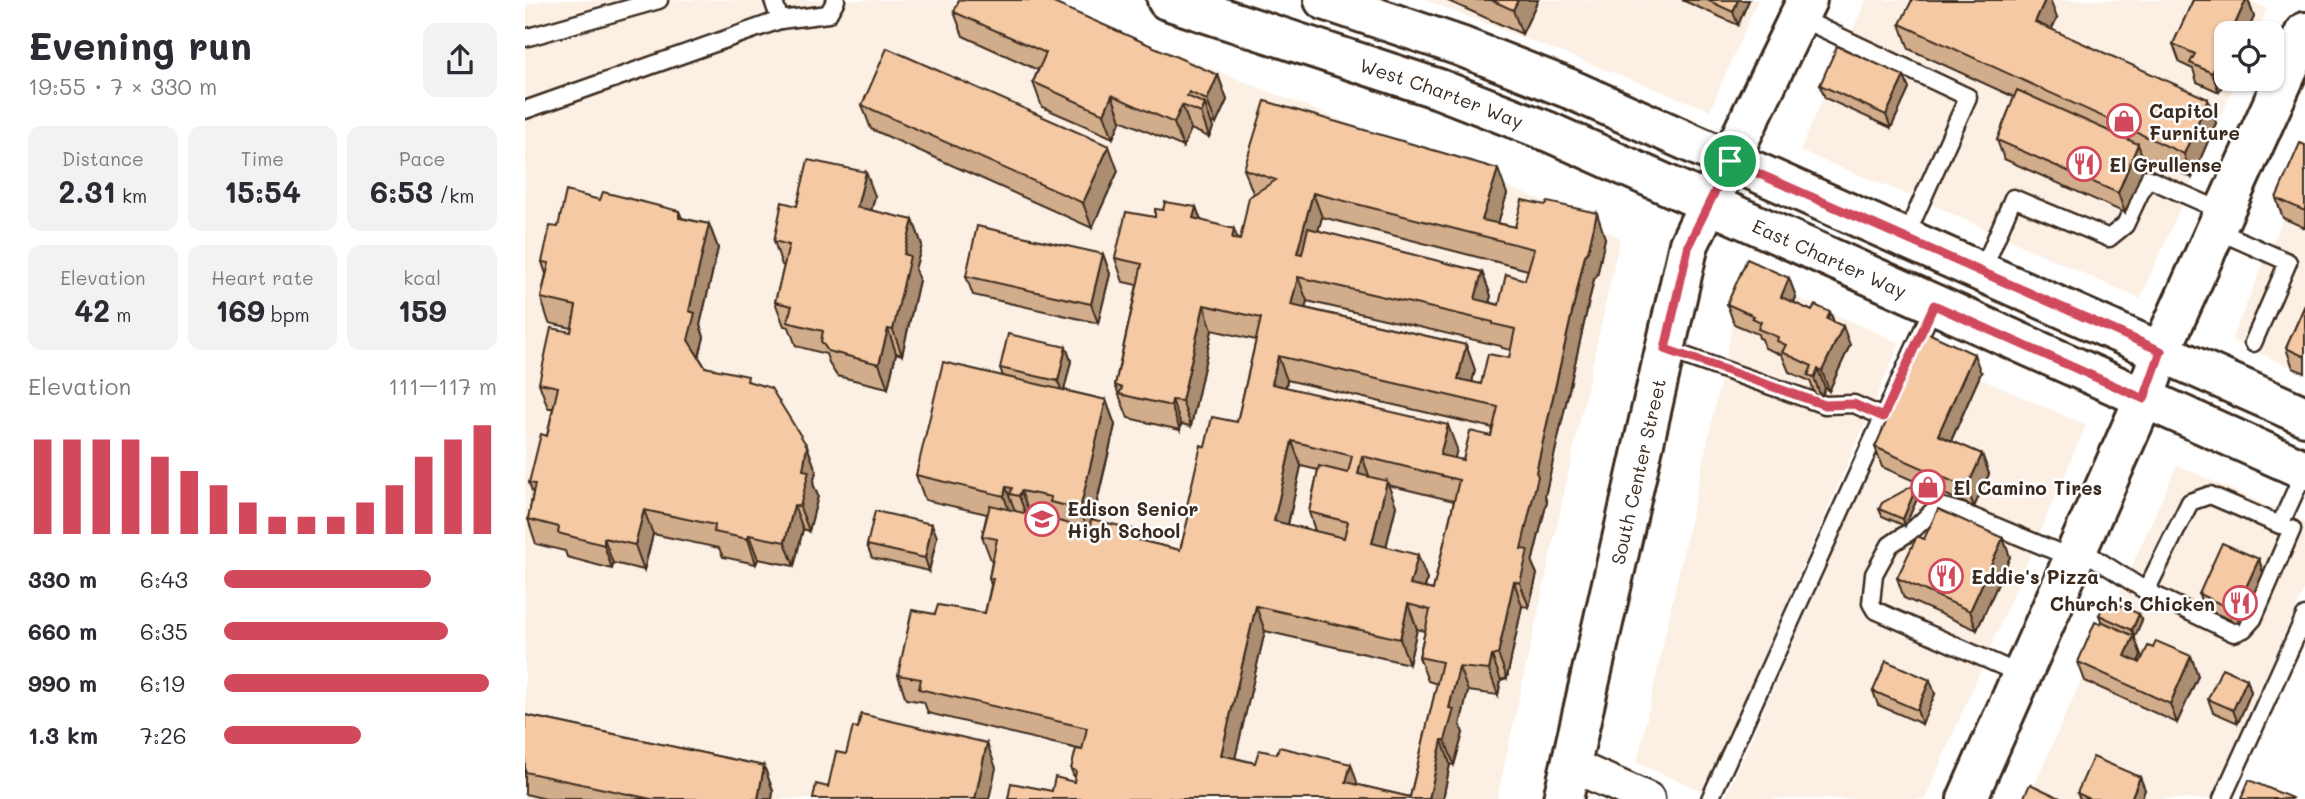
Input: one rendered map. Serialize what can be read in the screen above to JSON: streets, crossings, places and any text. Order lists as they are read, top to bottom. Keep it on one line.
{"streets":{"main road":["West Charter Way","East Charter Way","South Center Street"]},"crossings":[["West Charter Way","East Charter Way"],["West Charter Way","South Center Street"],["East Charter Way","South Center Street"]],"places":{"shop":["Capitol Furniture","El Camino Tires"],"restaurant":["El Grullense","Eddie's Pizza","Church's Chicken"],"school or university":["Edison Senior High School"]},"page":{"heading":["Evening run","19:55 · 7 × 330 m"],"stats":[["Distance","2.31 km"],["Time","15:54"],["Pace","6:53 /km"],["Elevation","42 m"],["Heart rate","169 bpm"],["kcal","159"]],"chart":["Elevation","111–117 m"],"list":[{"name":"330 m","note":"6:43"},{"name":"660 m","note":"6:35"},{"name":"990 m","note":"6:19"},{"name":"1.3 km","note":"7:26"}]}}
